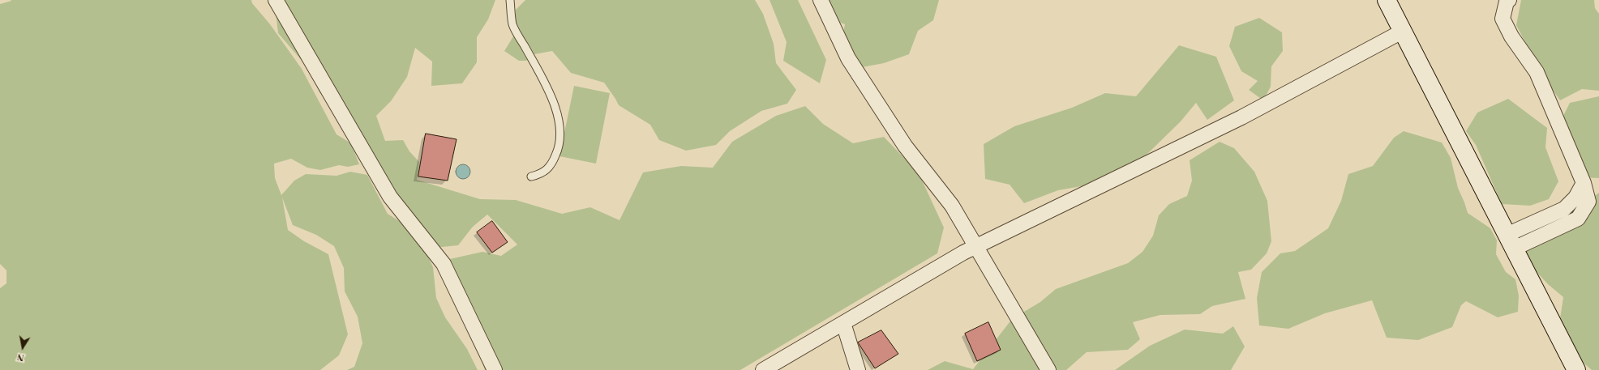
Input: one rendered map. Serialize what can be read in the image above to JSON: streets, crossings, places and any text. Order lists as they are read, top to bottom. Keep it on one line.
{"north":"bottom"}
